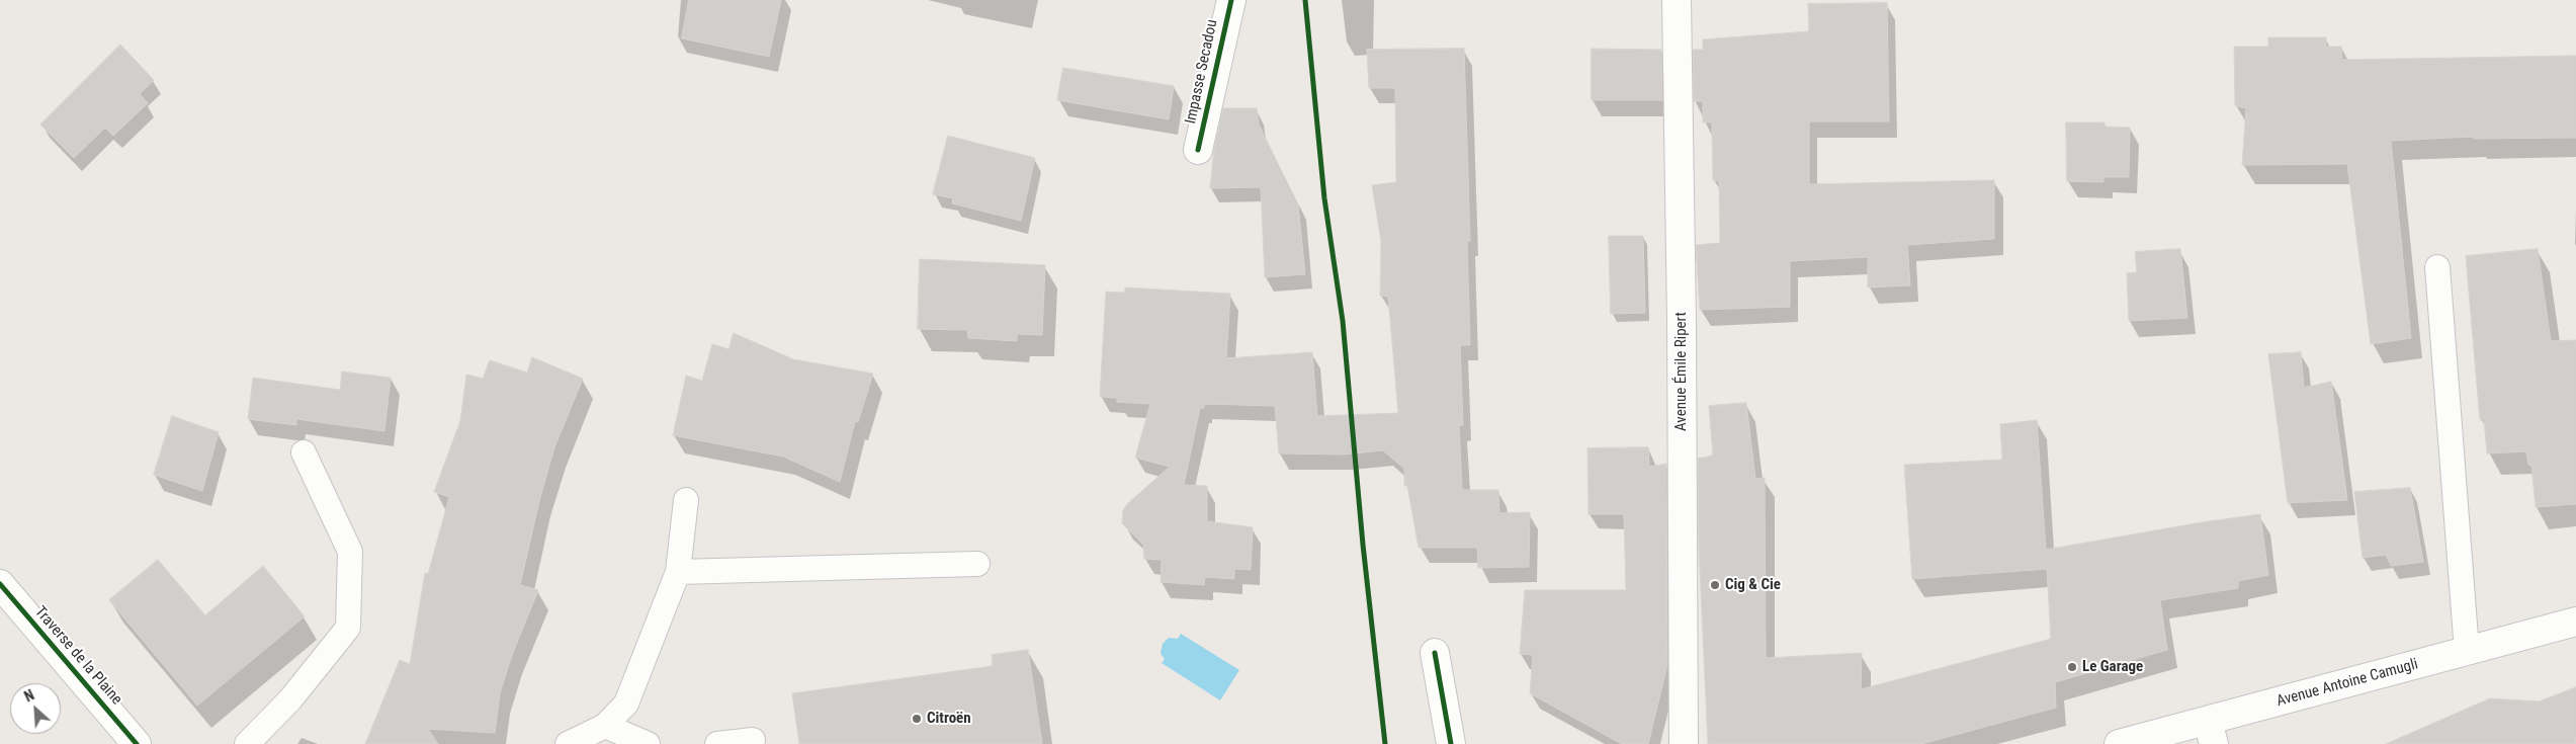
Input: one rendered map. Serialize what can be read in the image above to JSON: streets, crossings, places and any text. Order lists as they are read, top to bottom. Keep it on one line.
{"streets":{"main road":["Impasse Secadou","Avenue Émile Ripert","Traverse de la Plaine","Avenue Antoine Camugli"]},"places":["Cig & Cie","Le Garage","Citroën"],"north":"top left"}
